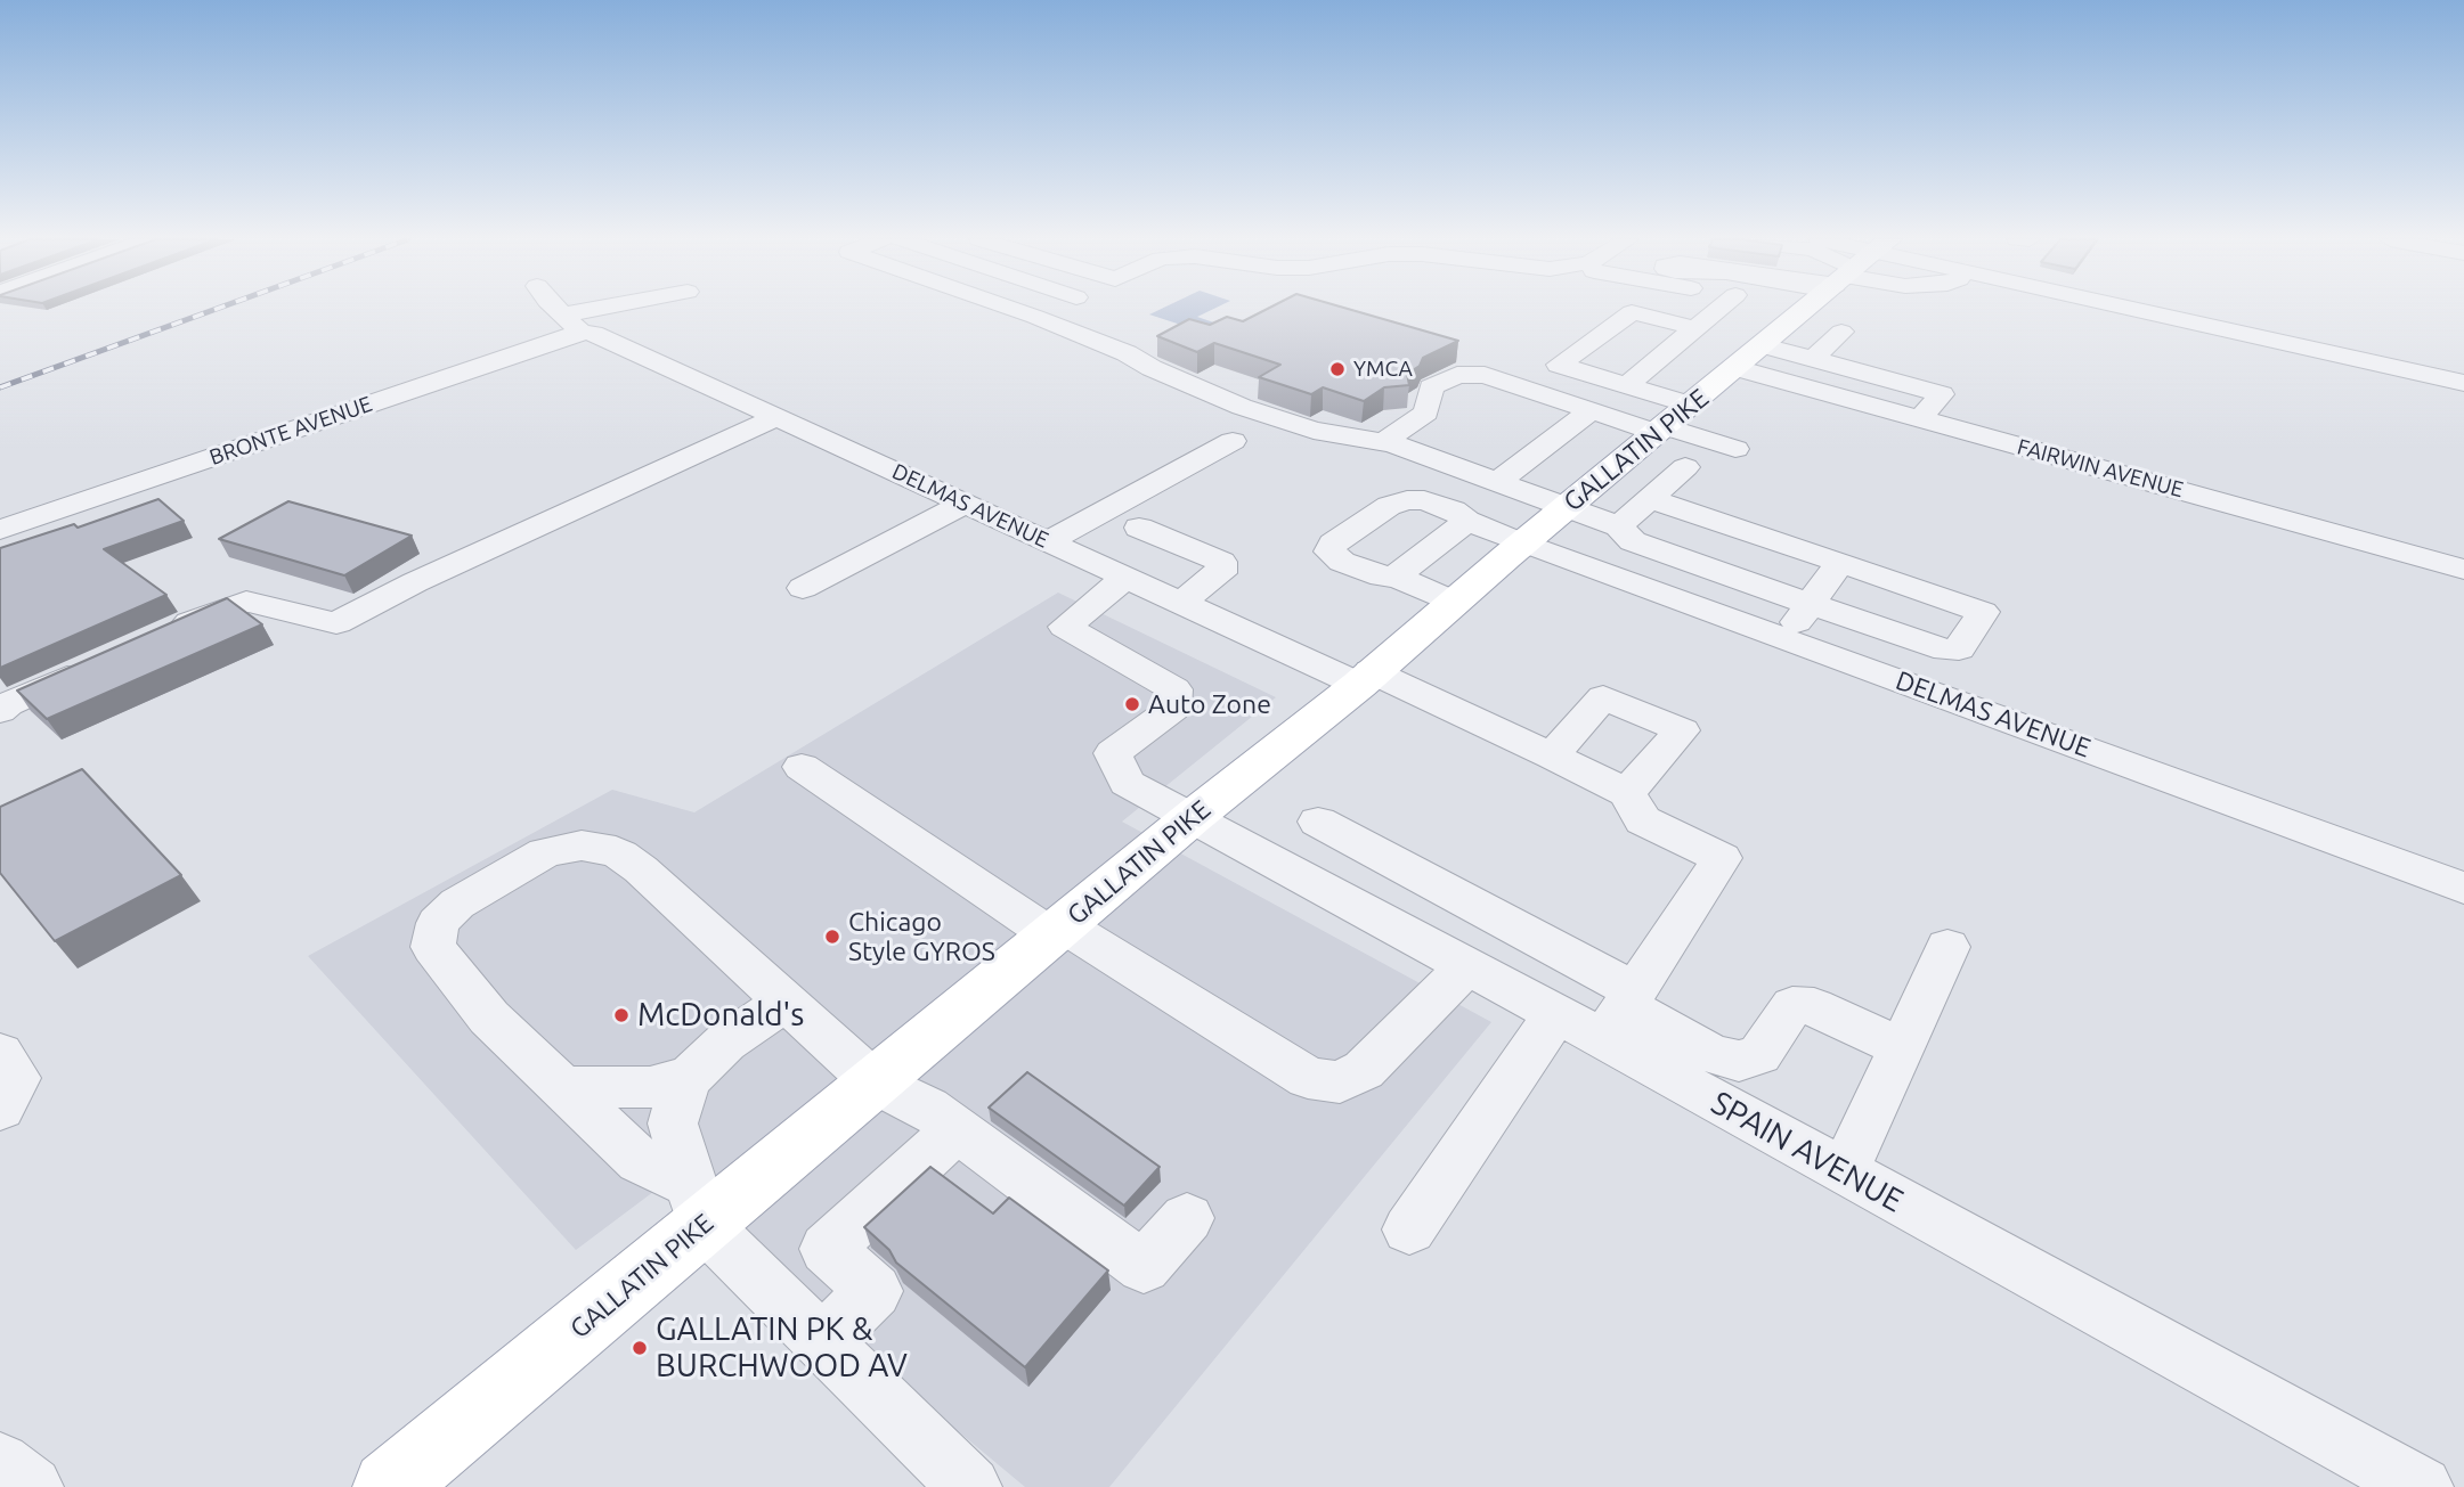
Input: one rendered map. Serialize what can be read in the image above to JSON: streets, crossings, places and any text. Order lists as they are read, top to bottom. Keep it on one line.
{"streets":{"main road":["GALLATIN PIKE"],"street":["BRONTE AVENUE","FAIRWIN AVENUE","DELMAS AVENUE","SPAIN AVENUE"]},"crossings":[["BRONTE AVENUE","DELMAS AVENUE"],["GALLATIN PIKE","FAIRWIN AVENUE"],["GALLATIN PIKE","DELMAS AVENUE"],["GALLATIN PIKE","SPAIN AVENUE"],["DELMAS AVENUE","SPAIN AVENUE"]],"places":["YMCA","Auto Zone","Chicago Style GYROS","McDonald's","GALLATIN PK & BURCHWOOD AV"]}
